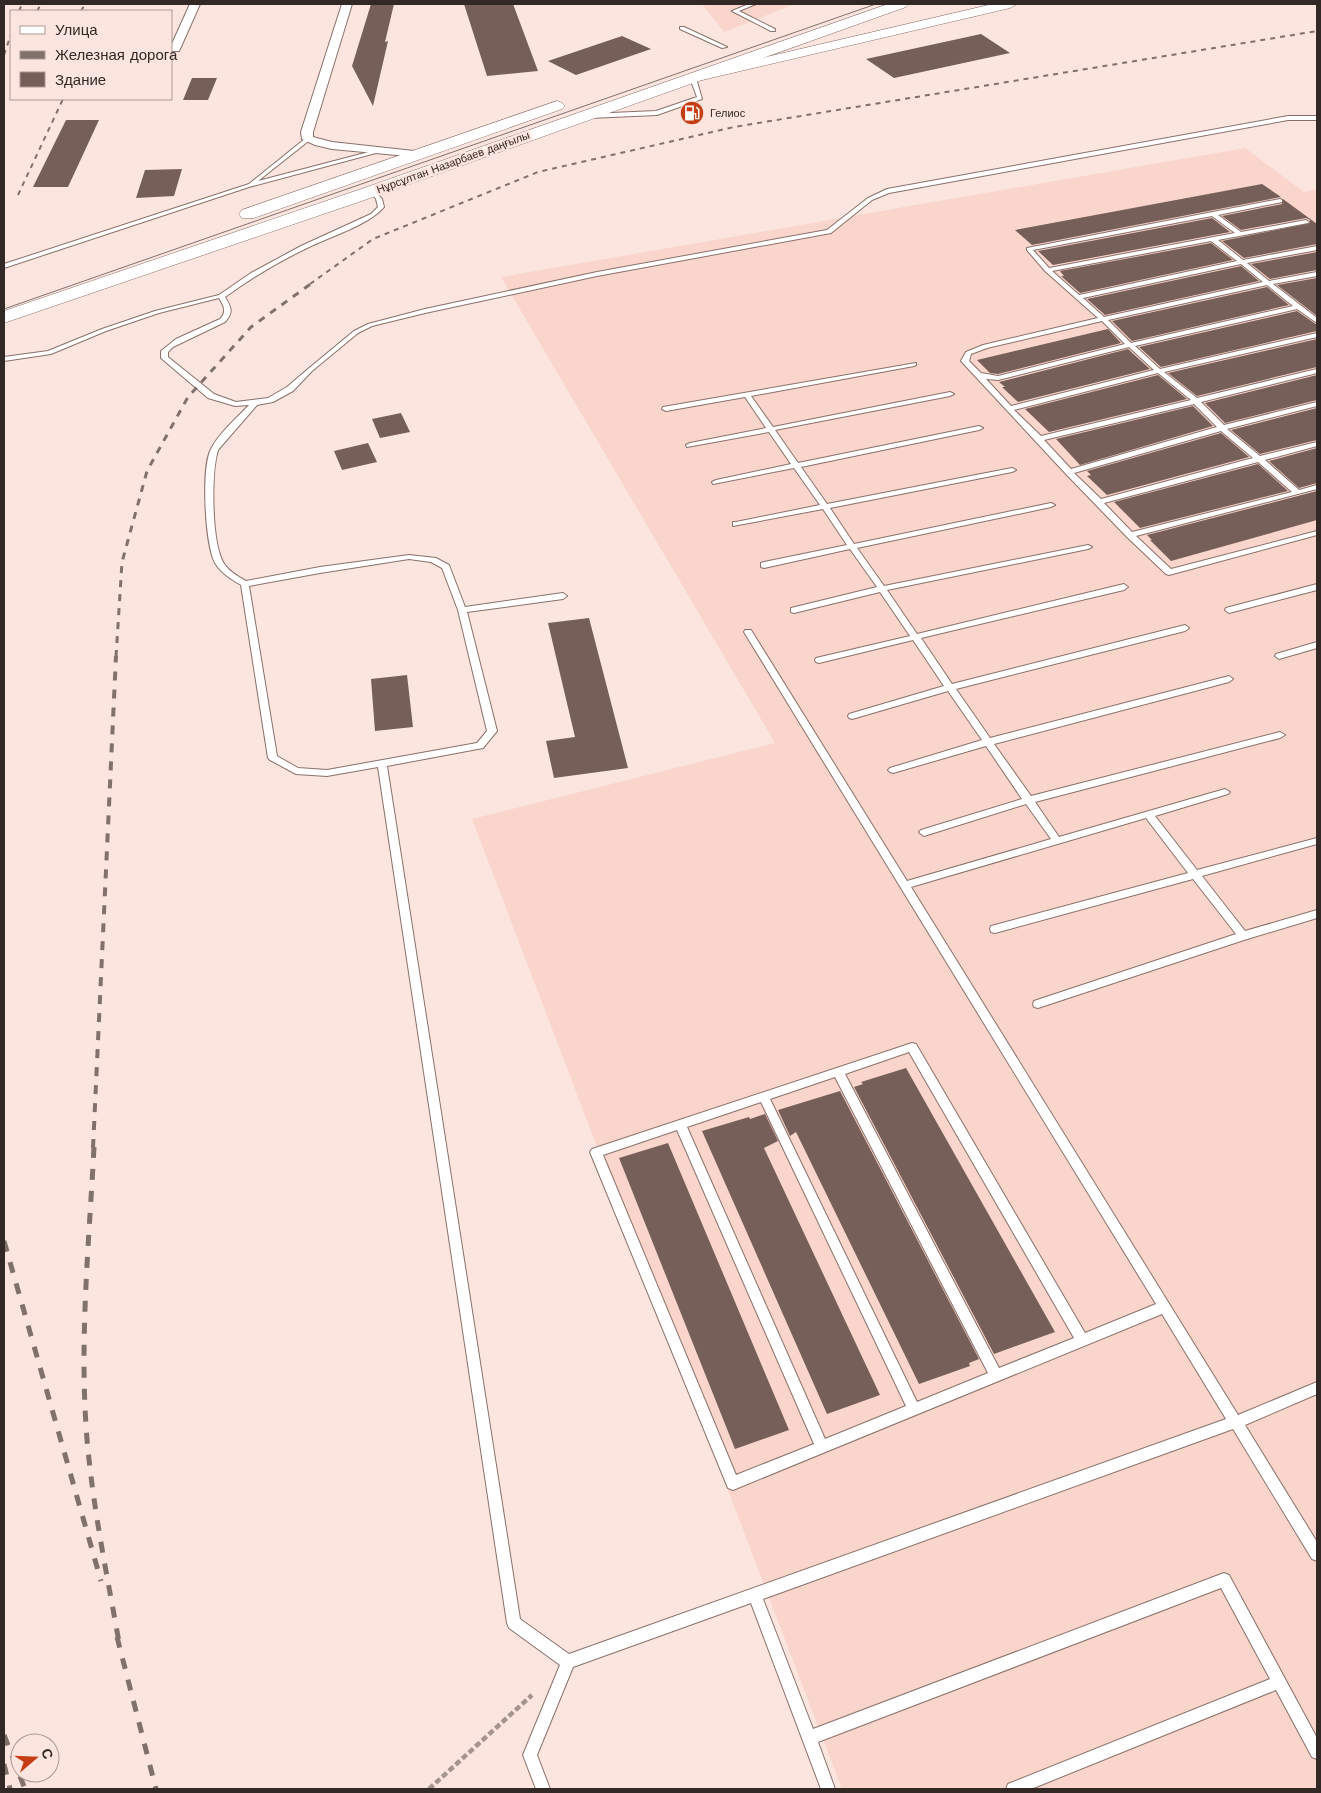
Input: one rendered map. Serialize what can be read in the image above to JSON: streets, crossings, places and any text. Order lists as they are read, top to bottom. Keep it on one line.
{"streets":{"main road":["Нұрсұлтан Назарбаев даңғылы"]},"places":{"fuel station":["Гелиос"]},"legend":["Улица","Железная дорога","Здание"],"north":"right"}
